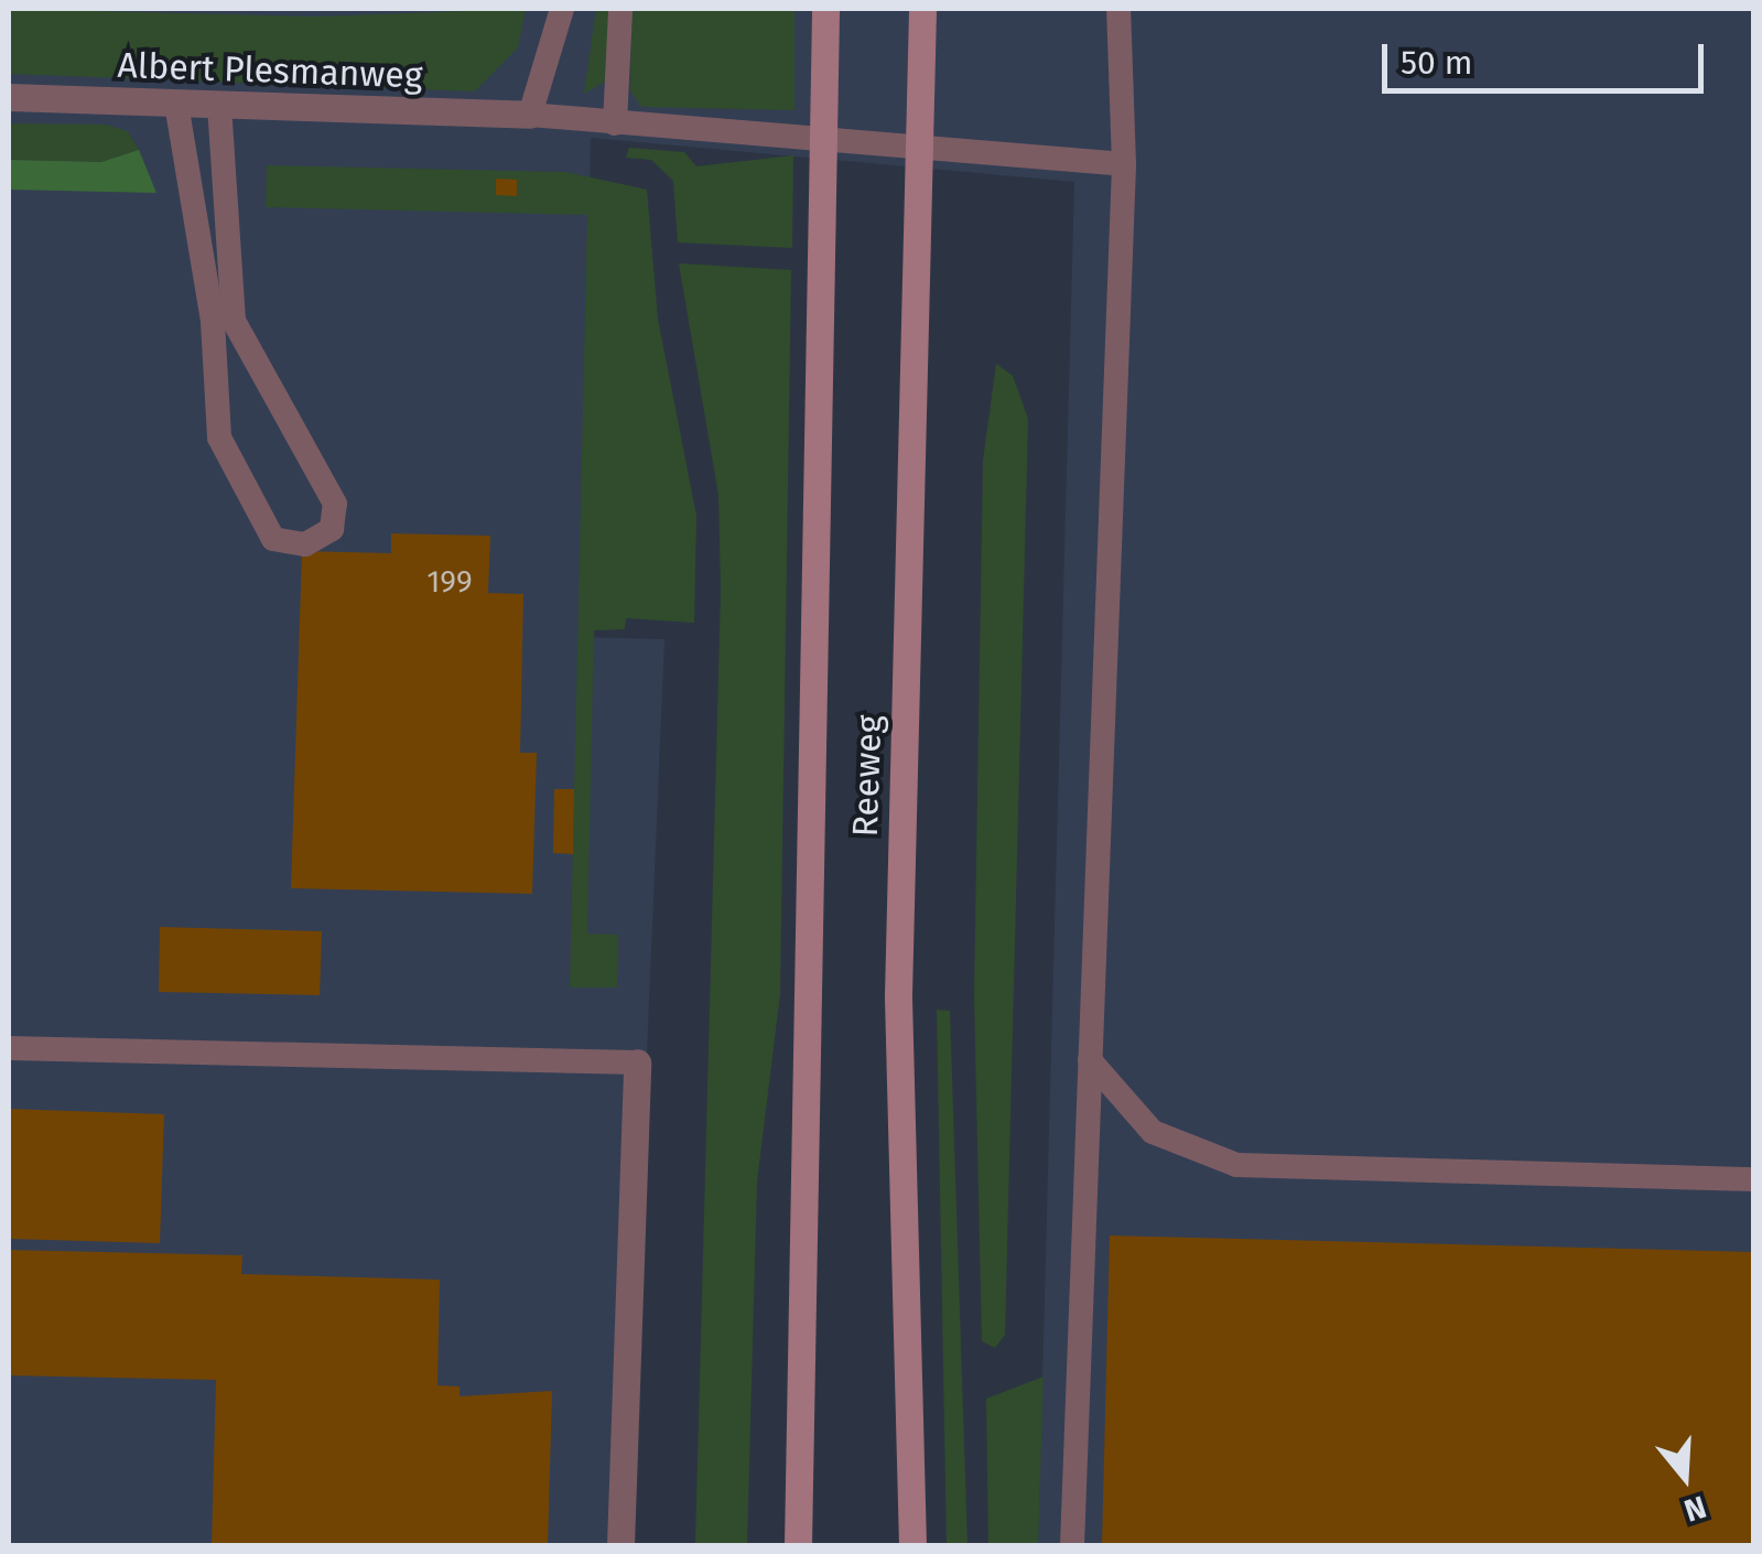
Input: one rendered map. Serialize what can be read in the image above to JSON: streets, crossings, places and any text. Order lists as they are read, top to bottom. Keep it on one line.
{"streets":{"main road":["Reeweg"],"street":["Albert Plesmanweg"]},"house_numbers":["199"],"scale_bar":"50 m","north":"bottom"}
